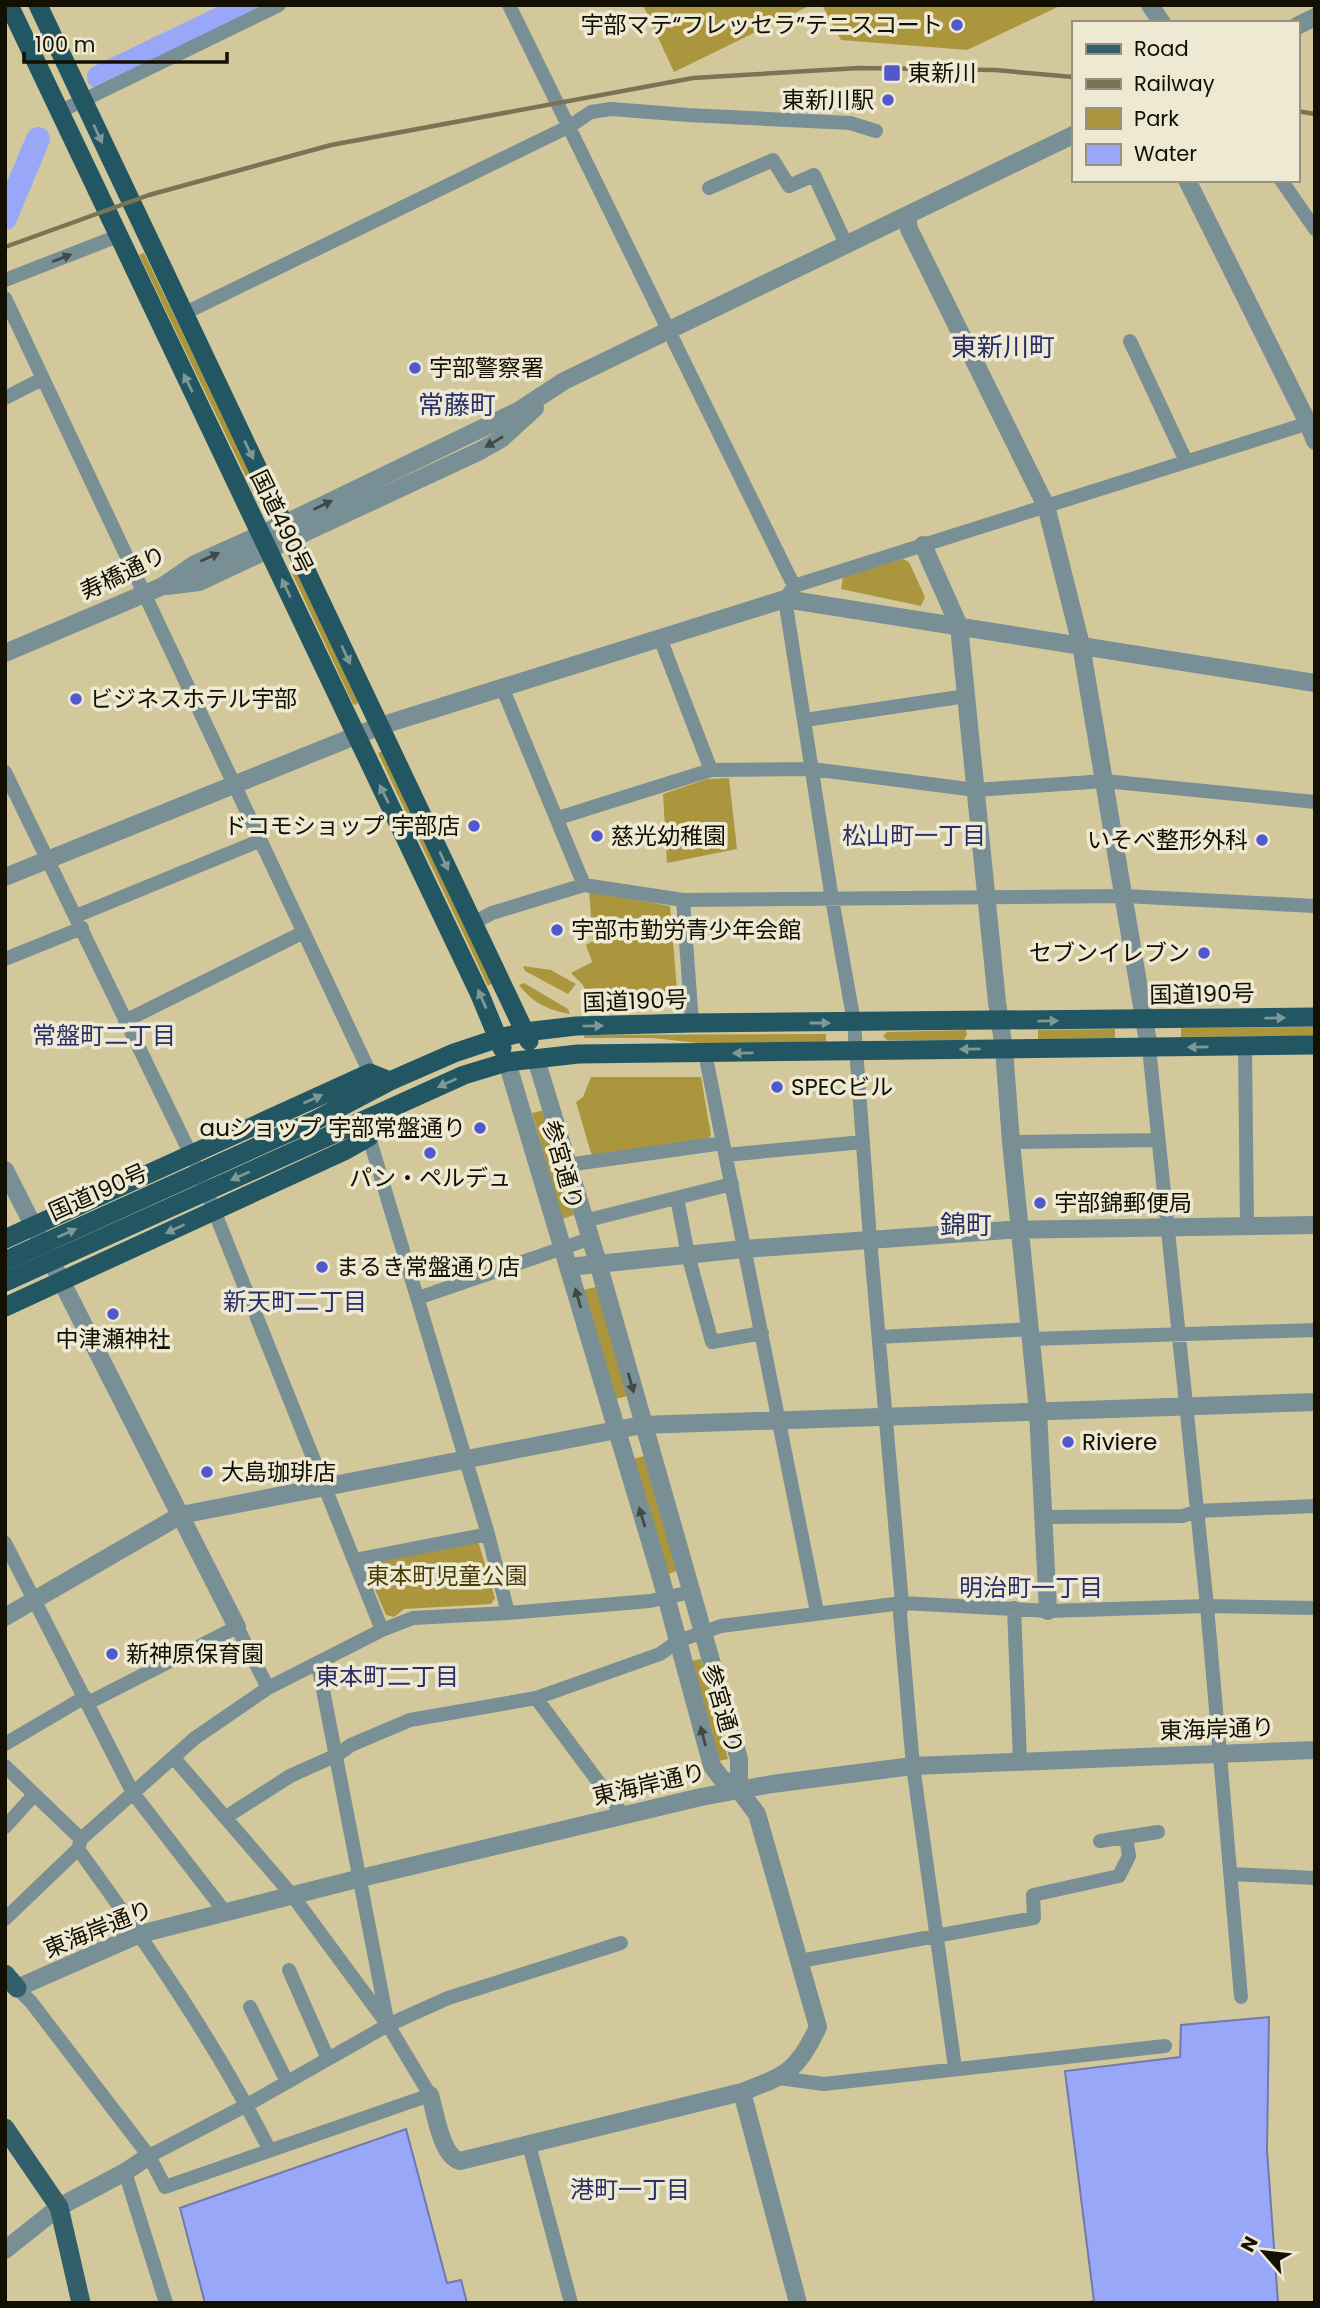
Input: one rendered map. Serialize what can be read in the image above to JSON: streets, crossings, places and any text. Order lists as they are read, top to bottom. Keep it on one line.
{"streets":{"highway":["国道490号","国道190号"],"street":["寿橋通り","参宮通り","東海岸通り"]},"crossings":[["国道490号","寿橋通り"],["国道490号","国道190号"],["国道490号","参宮通り"],["国道190号","参宮通り"],["参宮通り","東海岸通り"]],"districts":["東新川町","常藤町","松山町一丁目","常盤町二丁目","錦町","新天町二丁目","明治町一丁目","東本町二丁目","港町一丁目"],"parks":["東本町児童公園"],"places":{"other":["宇部マテ“フレッセラ”テニスコート","東新川駅","宇部警察署","ビジネスホテル宇部","ドコモショップ 宇部店","慈光幼稚園","いそべ整形外科","宇部市勤労青少年会館","セブンイレブン","SPECビル","auショップ 宇部常盤通り","パン・ペルデュ","宇部錦郵便局","まるき常盤通り店","中津瀬神社","Riviere","大島珈琲店","新神原保育園"],"transit":["東新川"]},"legend":["Road","Railway","Park","Water"],"scale_bar":"100 m","north":"top left"}
